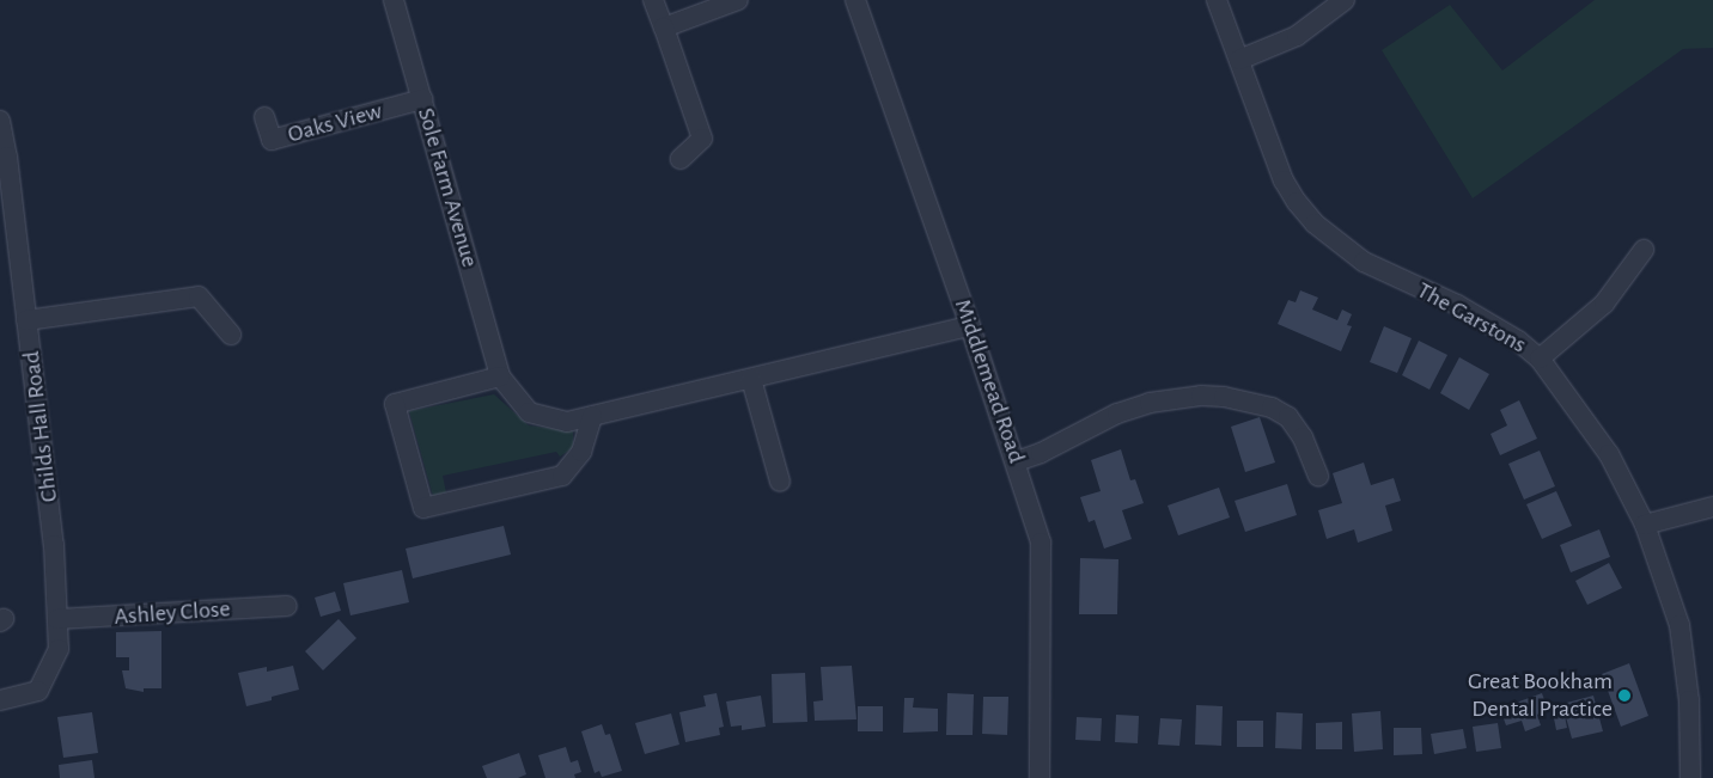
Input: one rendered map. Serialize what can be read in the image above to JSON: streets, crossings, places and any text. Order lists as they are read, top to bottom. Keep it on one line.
{"streets":{"street":["Oaks View","Sole Farm Avenue","The Garstons","Middlemead Road","Childs Hall Road","Ashley Close"]},"crossings":[["Oaks View","Sole Farm Avenue"],["Sole Farm Avenue","Middlemead Road"],["Childs Hall Road","Ashley Close"]],"places":["Great Bookham Dental Practice"]}
